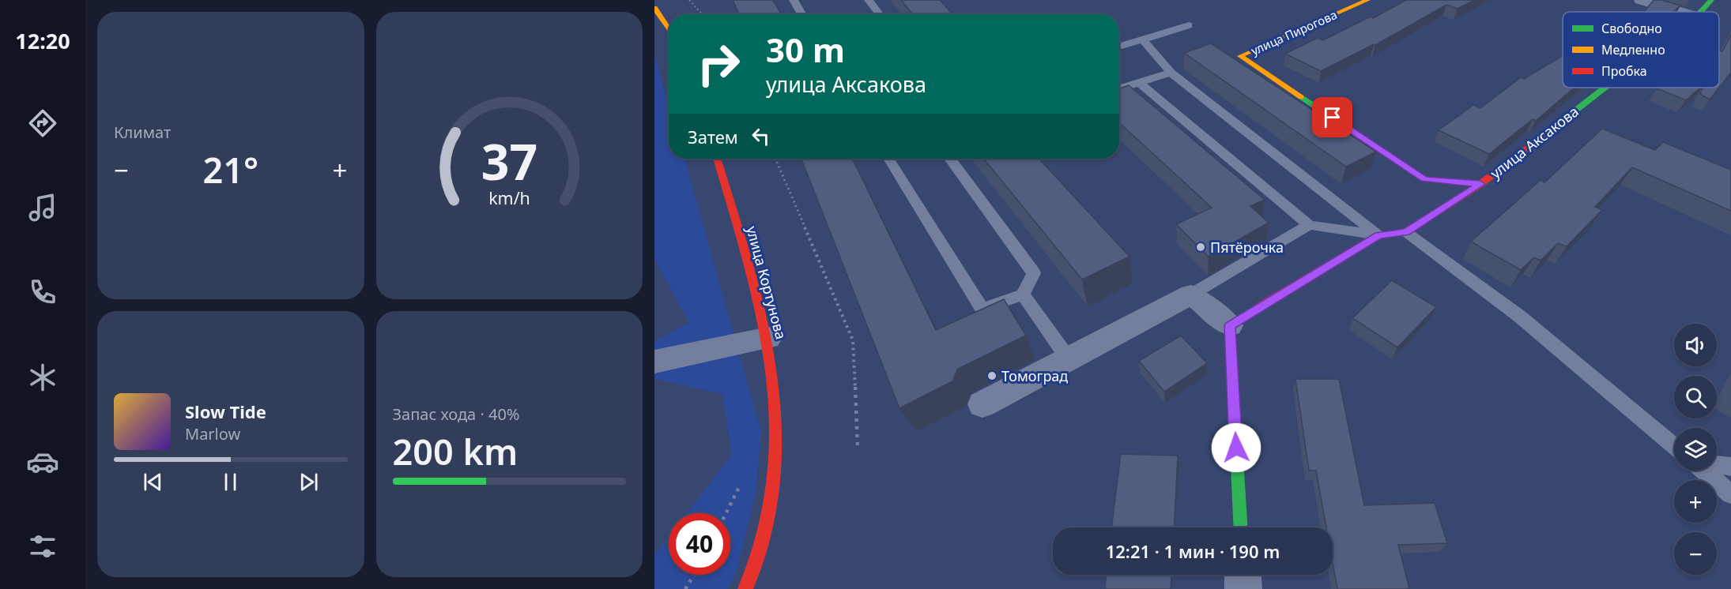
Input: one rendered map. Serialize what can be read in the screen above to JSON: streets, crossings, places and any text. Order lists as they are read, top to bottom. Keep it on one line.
{"streets":{"street":["улица Пирогова","улица Аксакова","улица Кортунова"]},"crossings":[["улица Пирогова","улица Аксакова"]],"places":["Пятёрочка","Томоград"],"legend":["Свободно","Медленно","Пробка"],"page":{"tabs":"12:20","tile":["Климат",["Запас хода · 40%","200 km"]],"turn":["30 m","улица Аксакова"],"then":"Затем","heat":["−","21°","+"],"map_buttons":["+","−"],"song":["Slow Tide","Marlow"],"limit":"40","trip":"12:21 · 1 мин · 190 m","gauge":["37","km/h"]}}
